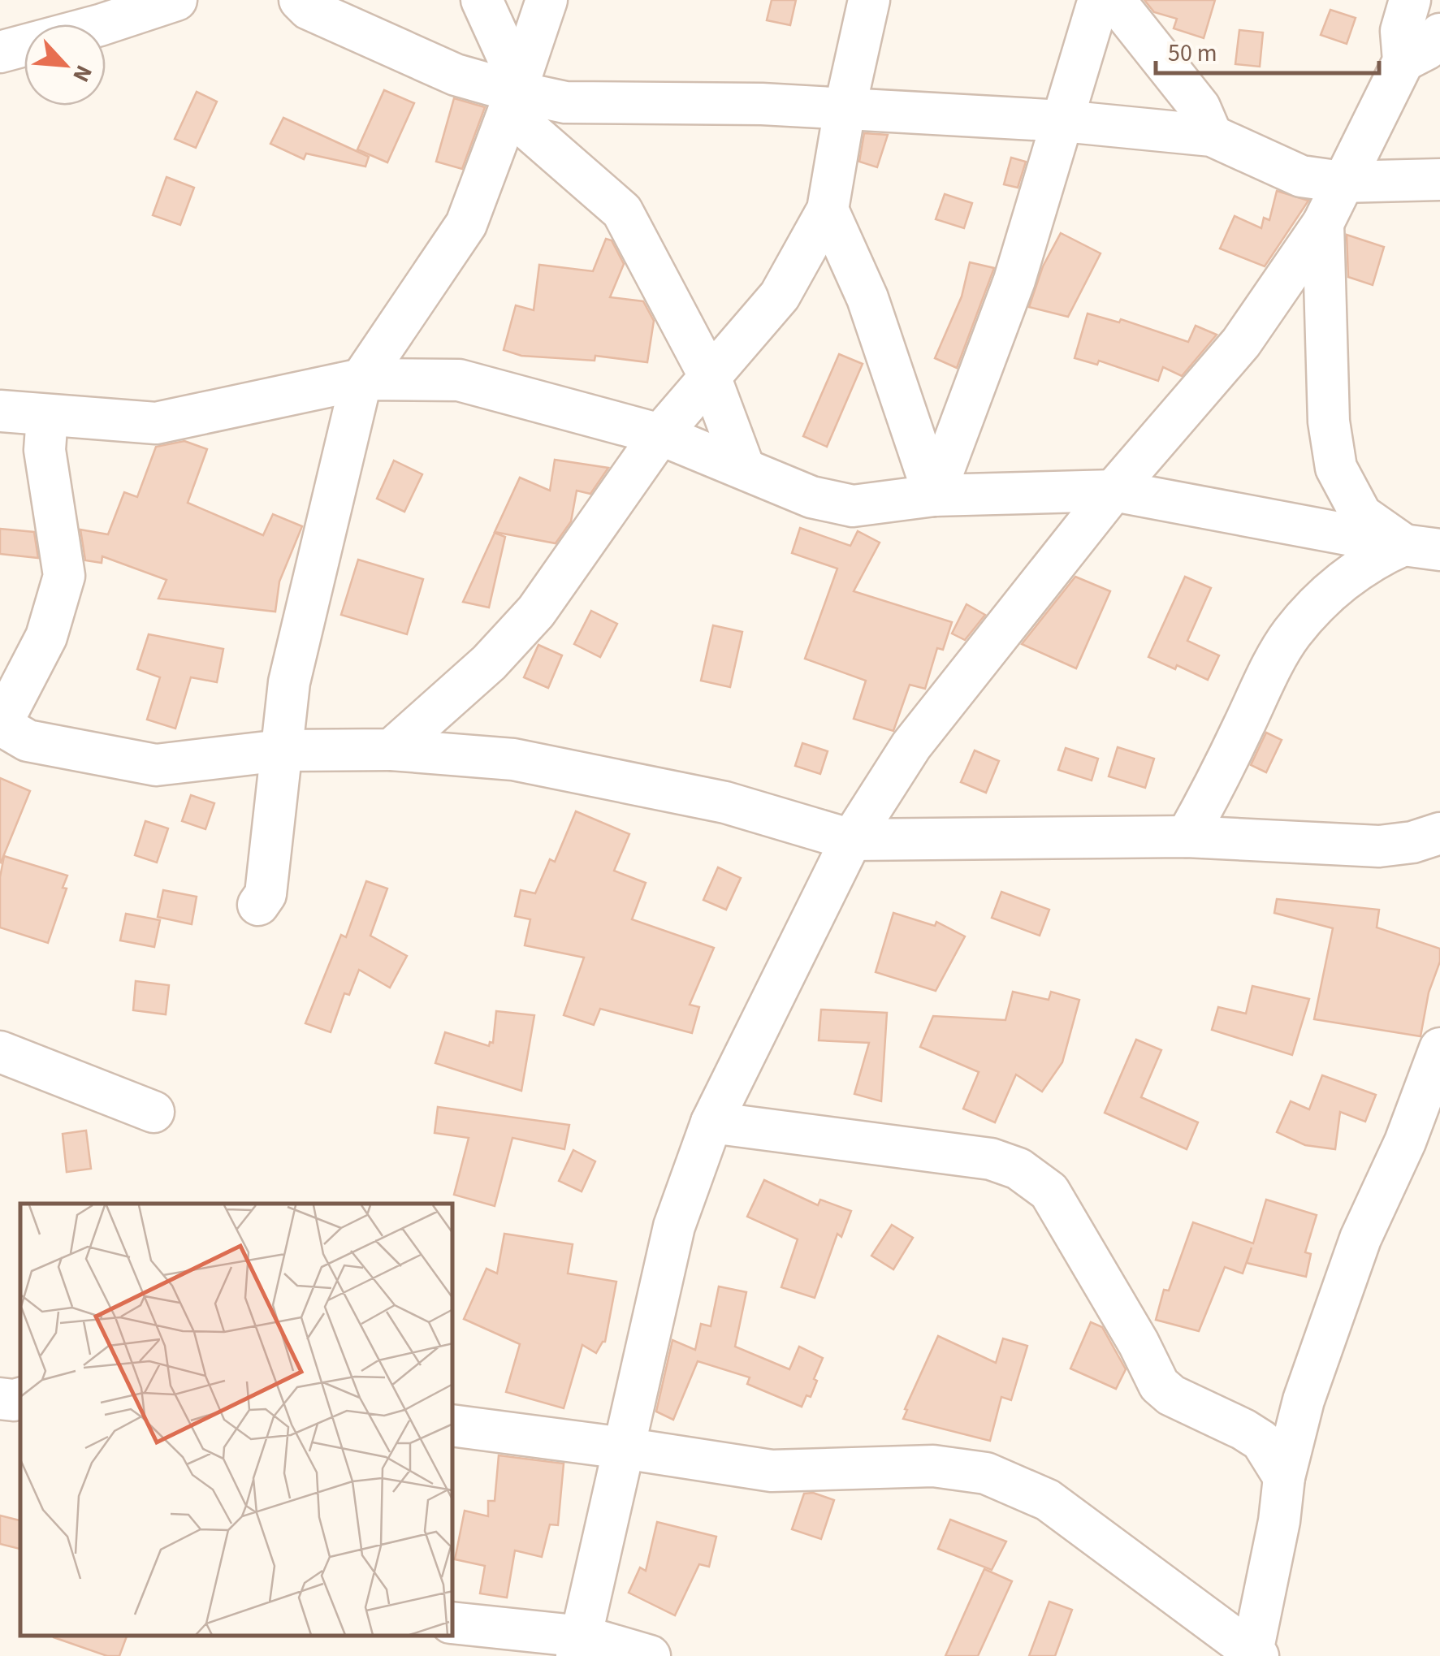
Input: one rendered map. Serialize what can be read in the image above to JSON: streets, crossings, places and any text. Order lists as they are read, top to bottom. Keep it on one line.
{"scale_bar":"50 m","north":"bottom right"}
